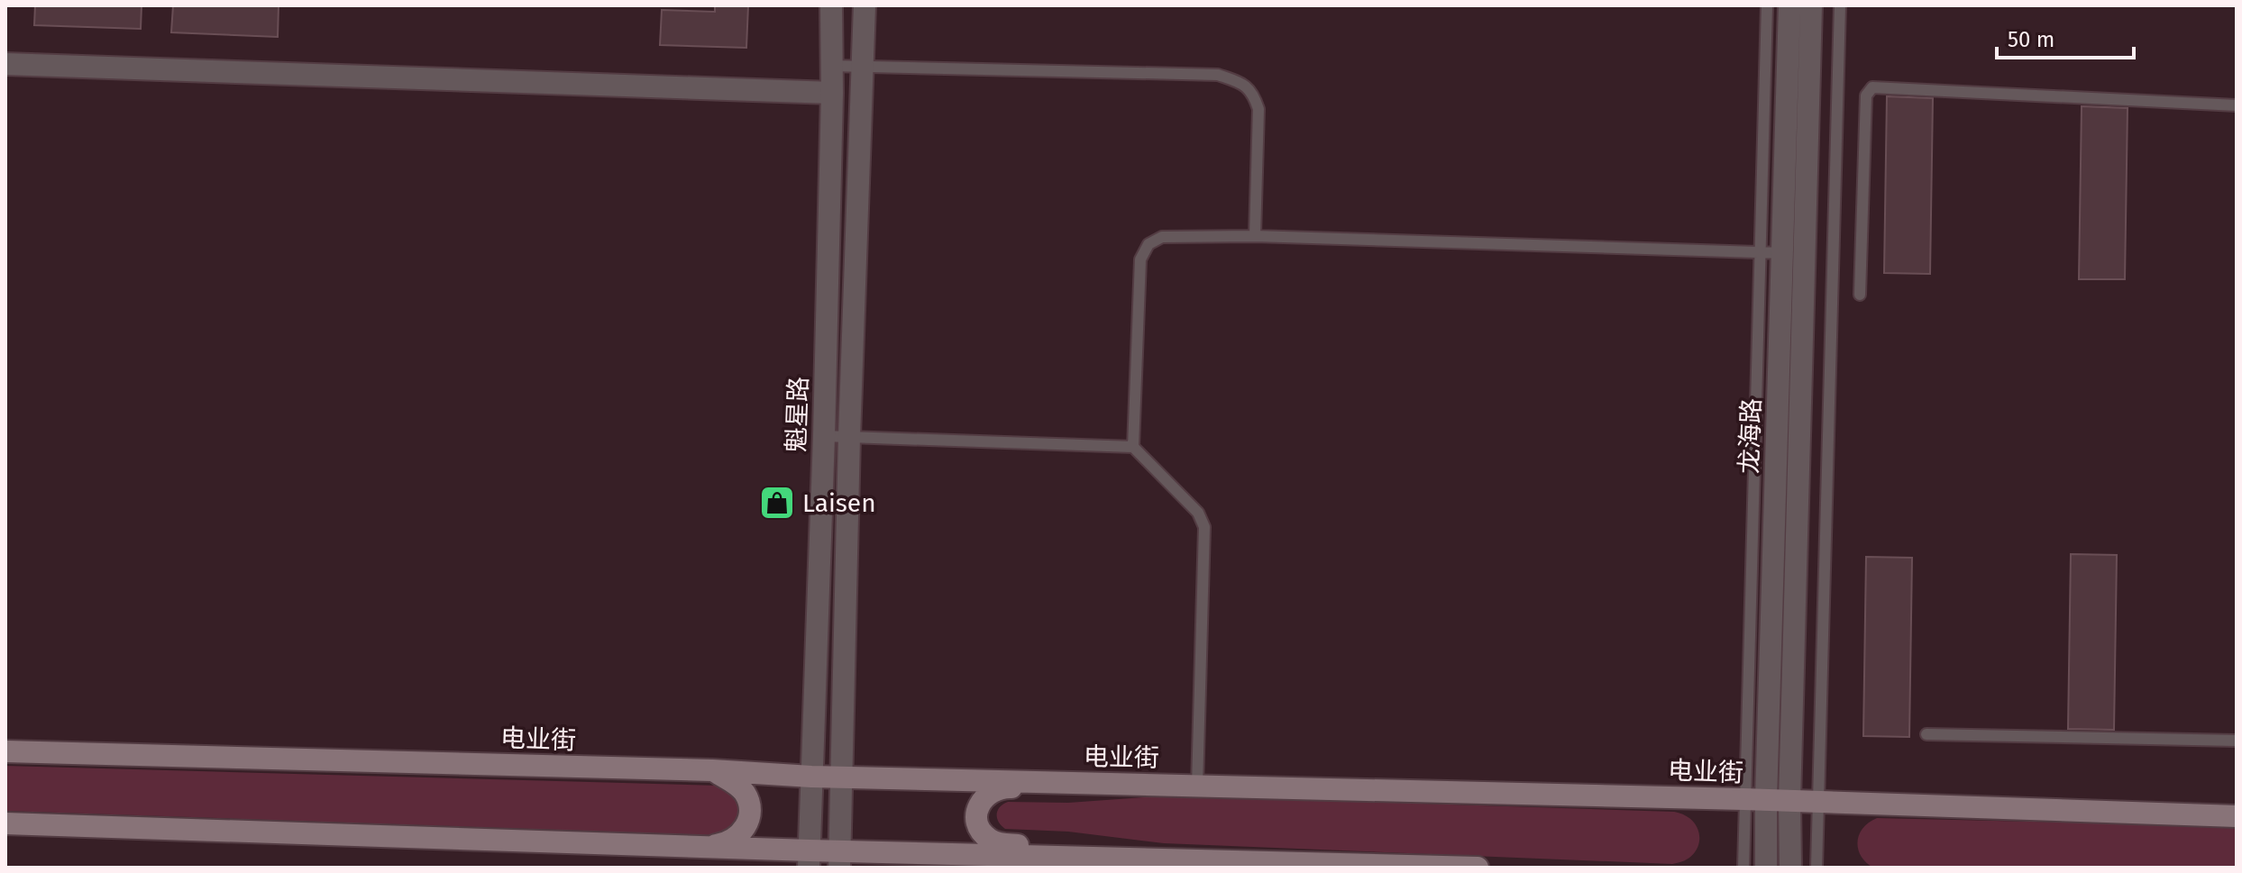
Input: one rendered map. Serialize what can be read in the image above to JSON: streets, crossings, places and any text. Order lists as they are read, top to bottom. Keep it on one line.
{"streets":{"main road":["电业街"],"street":["魁星路","龙海路"]},"crossings":[["魁星路","电业街"],["龙海路","电业街"]],"places":{"shop":["Laisen"]},"scale_bar":"50 m"}
